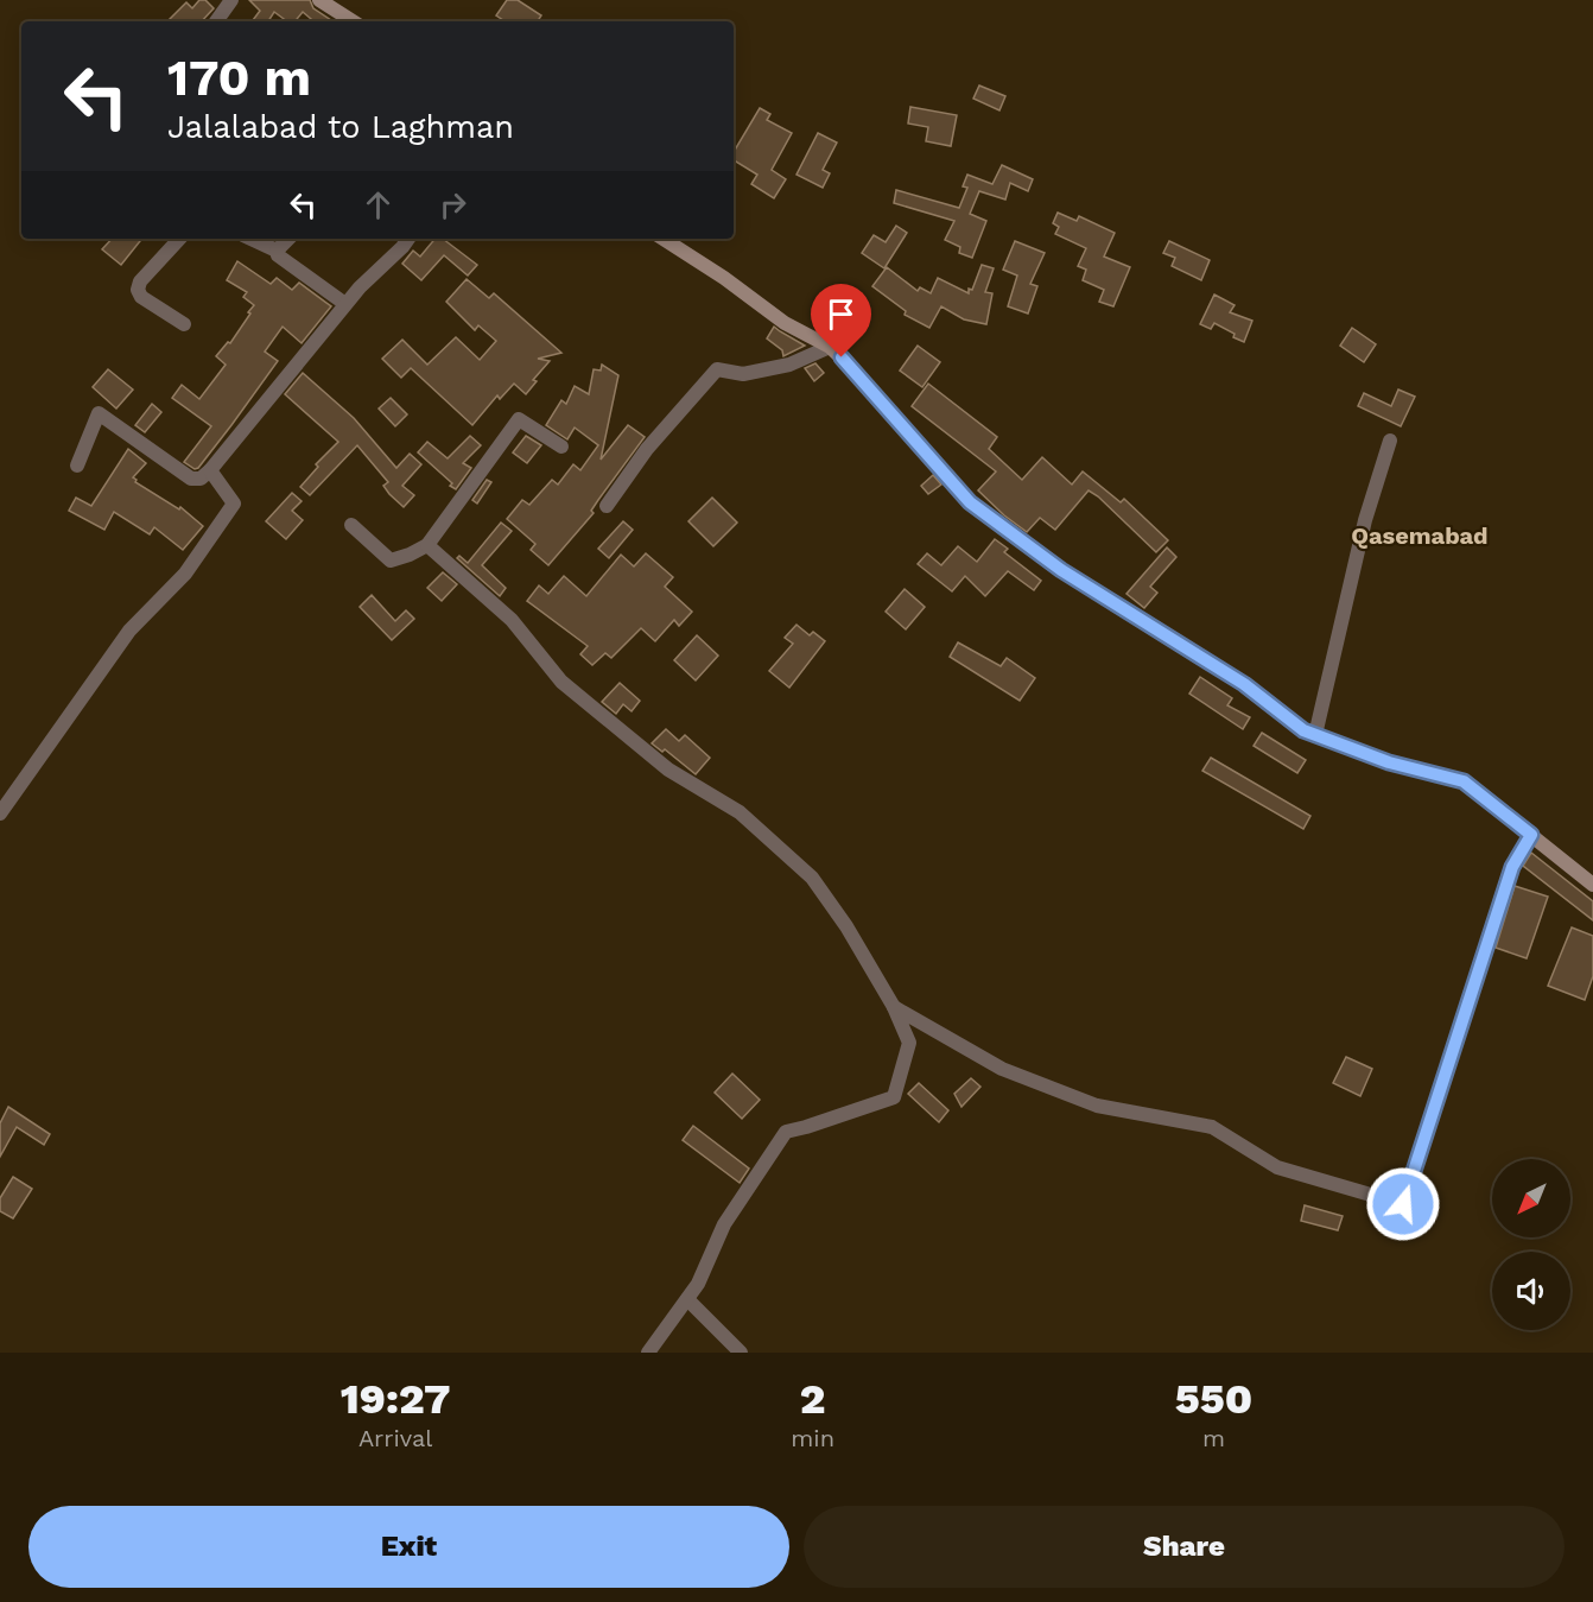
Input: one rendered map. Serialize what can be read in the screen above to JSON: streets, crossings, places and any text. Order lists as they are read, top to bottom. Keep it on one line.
{"districts":["Qasemabad"],"north":"bottom left","page":{"turn":["170 m","Jalalabad to Laghman"],"eta":["19:27","Arrival","2","min","550","m"],"buttons":["Exit","Share"]}}
